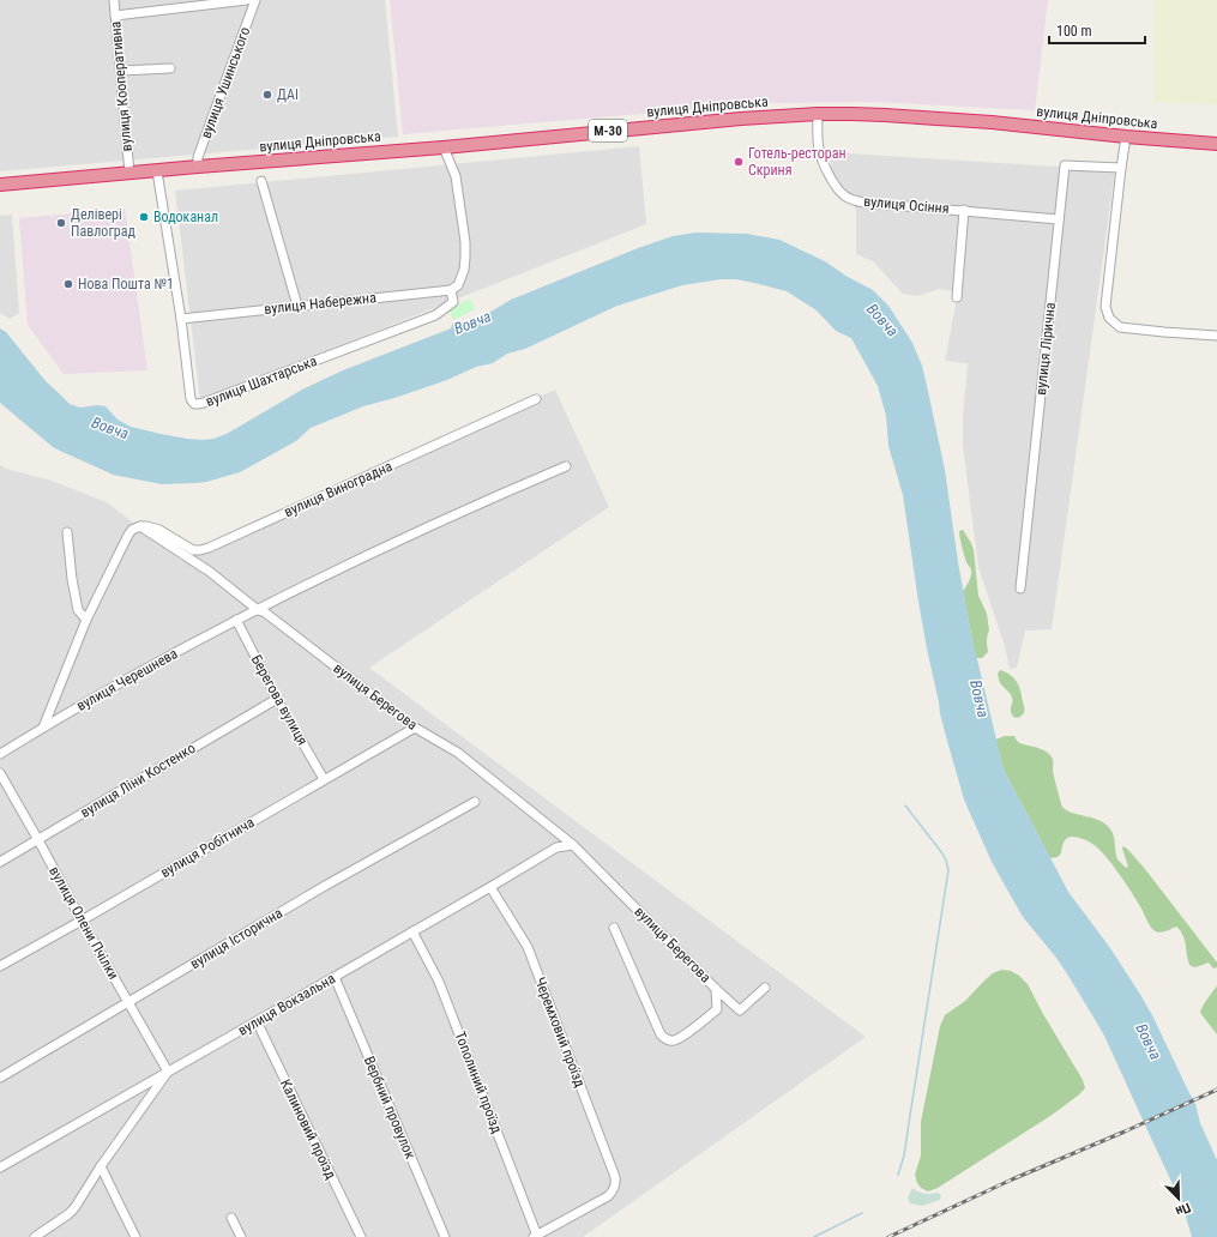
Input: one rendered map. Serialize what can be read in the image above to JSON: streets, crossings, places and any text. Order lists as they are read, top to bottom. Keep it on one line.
{"streets":{"highway":["вулиця Дніпровська","М-30"],"street":["вулиця Ушинського","вулиця Кооперативна","вулиця Осіння","вулиця Набережна","вулиця Лірична","вулиця Шахтарська","вулиця Виноградна","вулиця Черешнева","вулиця Берегова","Берегова вулиця","вулиця Ліни Костенко","вулиця Робітнича","вулиця Олени Пчілки","вулиця Історична","вулиця Вокзальна","Черемховий проїзд","Тополиний проїзд","Вербний провулок","Калиновий проїзд"]},"crossings":[["вулиця Ушинського","вулиця Дніпровська"],["вулиця Кооперативна","вулиця Дніпровська"],["вулиця Дніпровська","вулиця Осіння"],["вулиця Дніпровська","вулиця Шахтарська"],["вулиця Осіння","вулиця Лірична"],["вулиця Набережна","вулиця Шахтарська"],["вулиця Виноградна","вулиця Берегова"],["вулиця Черешнева","вулиця Берегова"],["вулиця Черешнева","Берегова вулиця"],["вулиця Берегова","вулиця Робітнича"],["вулиця Берегова","вулиця Вокзальна"],["Берегова вулиця","вулиця Ліни Костенко"],["Берегова вулиця","вулиця Робітнича"],["вулиця Ліни Костенко","вулиця Олени Пчілки"],["вулиця Робітнича","вулиця Олени Пчілки"],["вулиця Олени Пчілки","вулиця Історична"],["вулиця Олени Пчілки","вулиця Вокзальна"],["вулиця Вокзальна","Черемховий проїзд"],["вулиця Вокзальна","Тополиний проїзд"],["вулиця Вокзальна","Вербний провулок"],["вулиця Вокзальна","Калиновий проїзд"],["Черемховий проїзд","Тополиний проїзд"]],"water":["Вовча"],"places":["ДАІ","Готель-ресторан Скриня","Водоканал","Делівері Павлоград","Нова Пошта №1"],"scale_bar":"100 m","north":"bottom right"}
